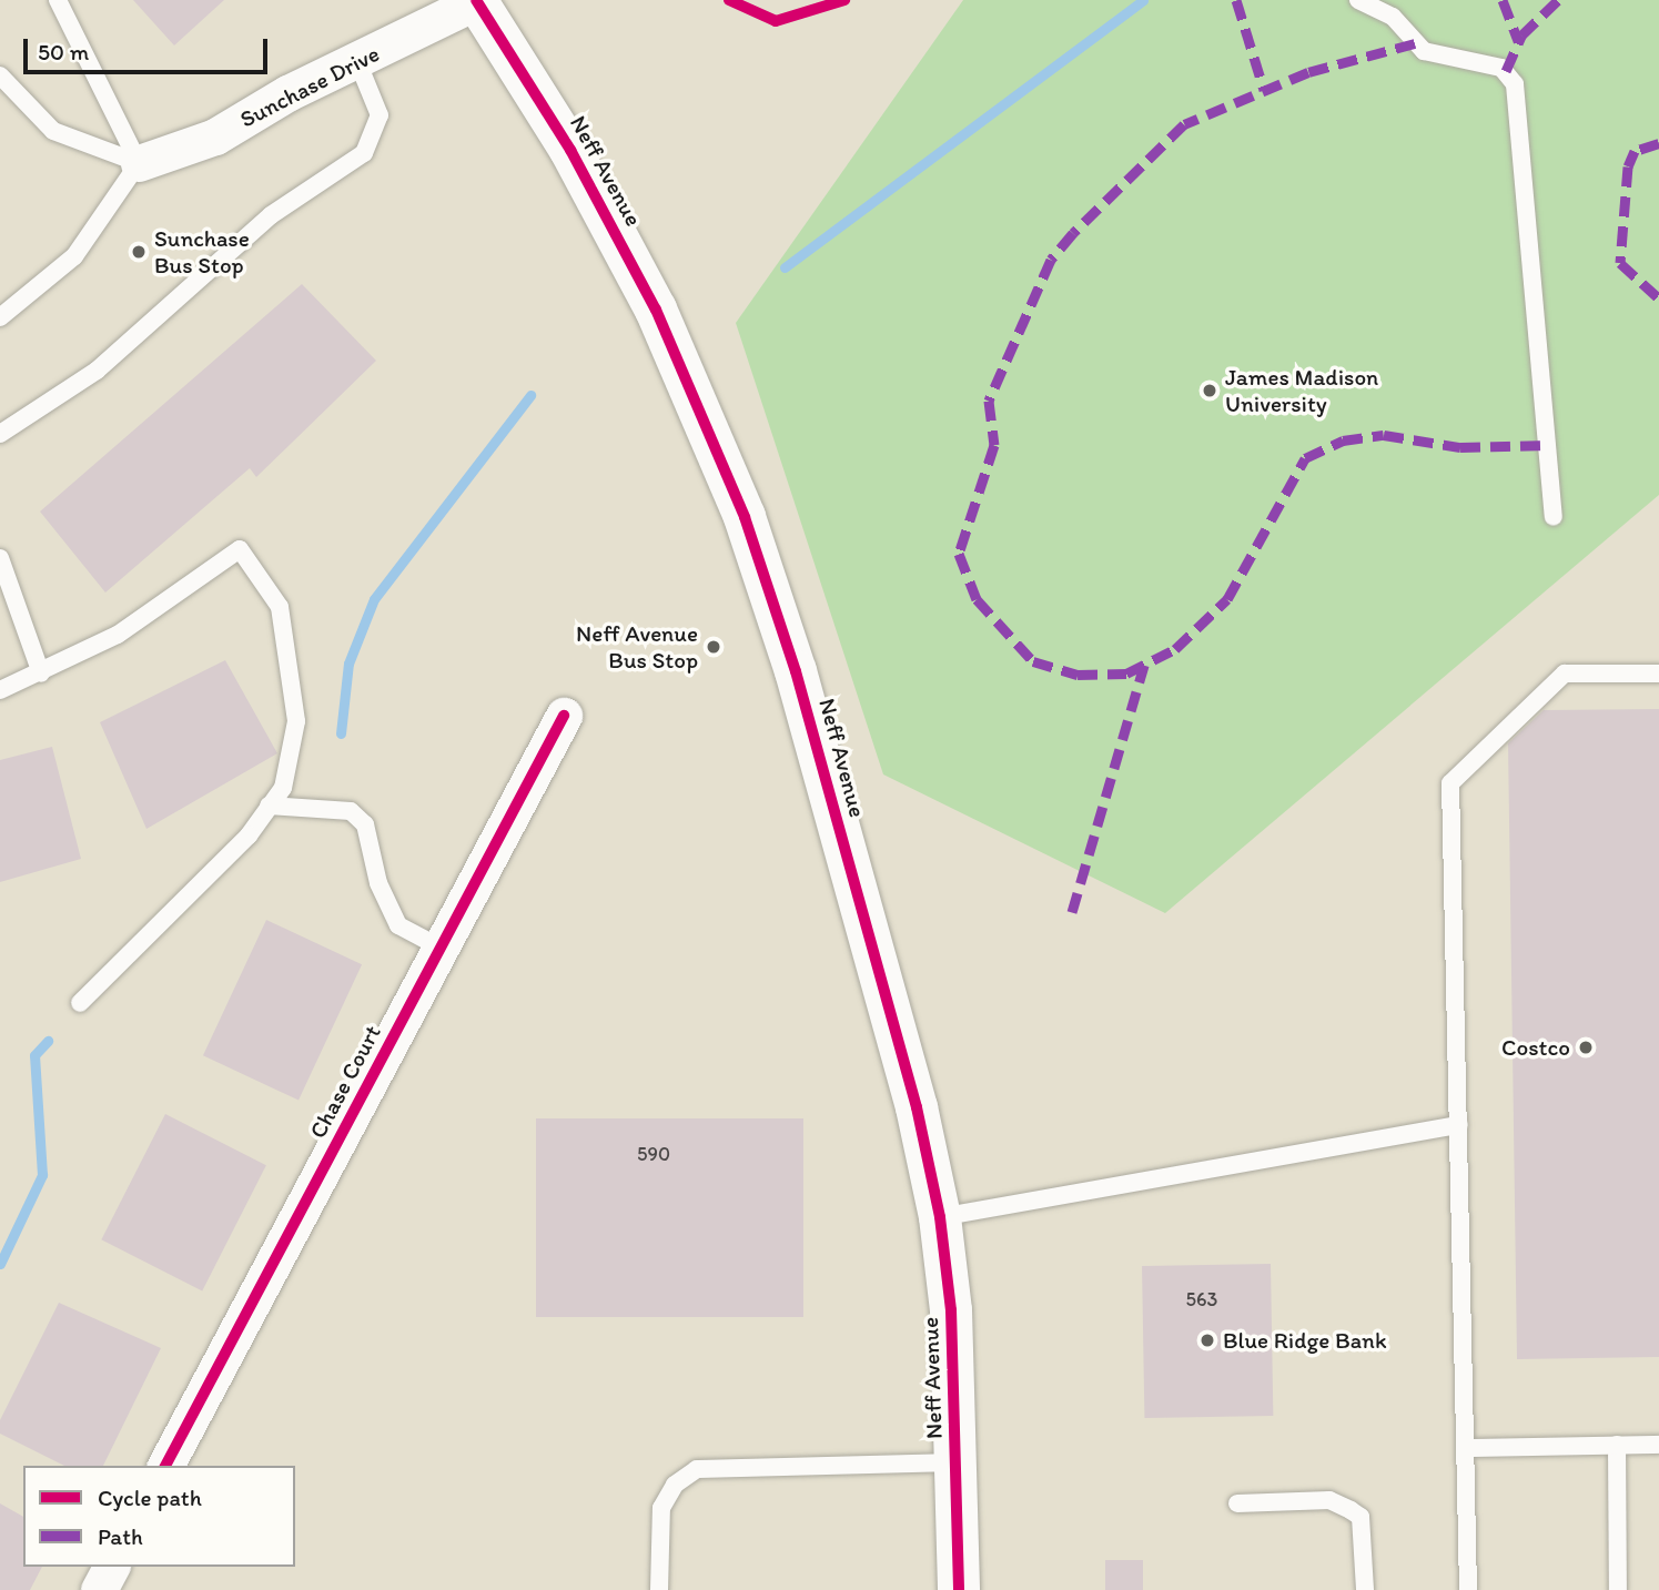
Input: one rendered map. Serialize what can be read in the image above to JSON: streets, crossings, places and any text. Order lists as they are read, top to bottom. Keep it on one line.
{"streets":{"main road":["Neff Avenue"],"street":["Sunchase Drive","Chase Court"]},"crossings":[["Sunchase Drive","Neff Avenue"]],"places":["Sunchase Bus Stop","James Madison University","Neff Avenue Bus Stop","Costco","Blue Ridge Bank"],"house_numbers":["590","563"],"legend":["Cycle path","Path"],"scale_bar":"50 m"}
